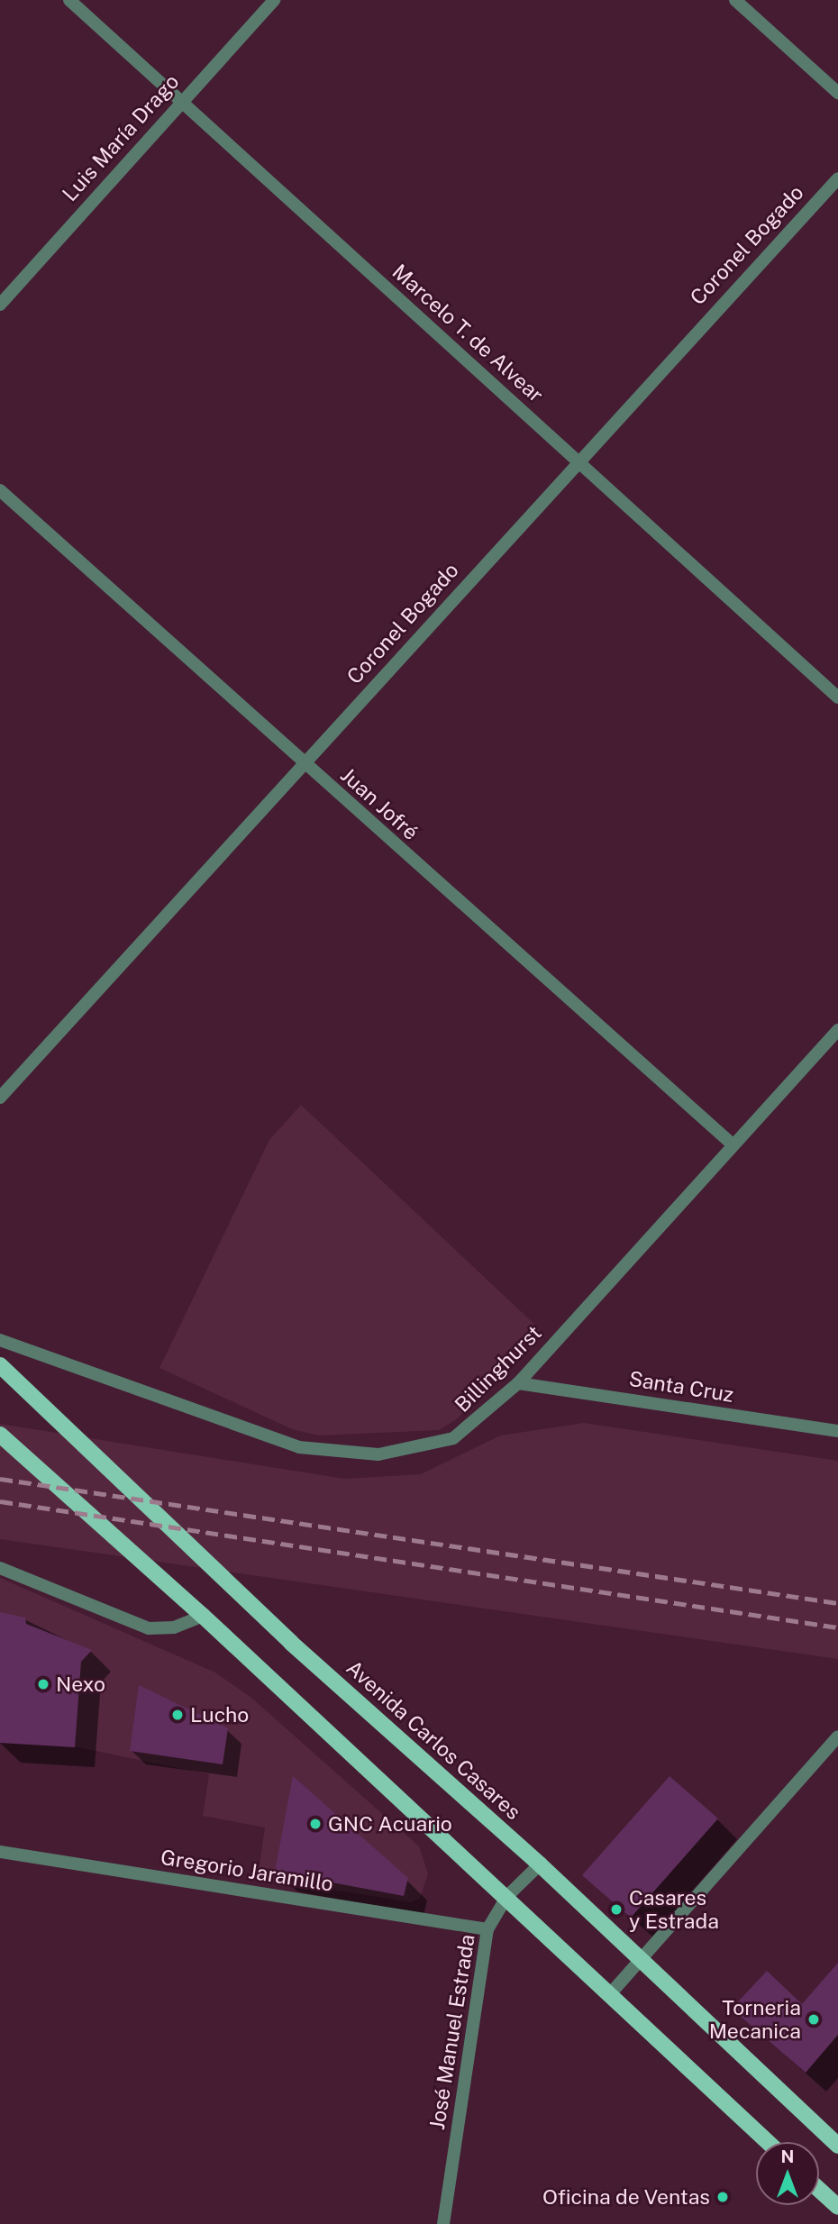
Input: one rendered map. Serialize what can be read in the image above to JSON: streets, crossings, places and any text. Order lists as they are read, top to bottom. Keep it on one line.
{"streets":{"main road":["Avenida Carlos Casares"],"street":["Luis María Drago","Coronel Bogado","Marcelo T. de Alvear","Juan Jofré","Billinghurst","Santa Cruz","Gregorio Jaramillo","José Manuel Estrada"]},"crossings":[["Luis María Drago","Marcelo T. de Alvear"],["Coronel Bogado","Marcelo T. de Alvear"],["Coronel Bogado","Juan Jofré"],["Juan Jofré","Billinghurst"],["Billinghurst","Santa Cruz"],["Avenida Carlos Casares","José Manuel Estrada"],["Gregorio Jaramillo","José Manuel Estrada"]],"places":["Nexo","Lucho","GNC Acuario","Casares y Estrada","Torneria Mecanica","Oficina de Ventas"],"north":"top"}
